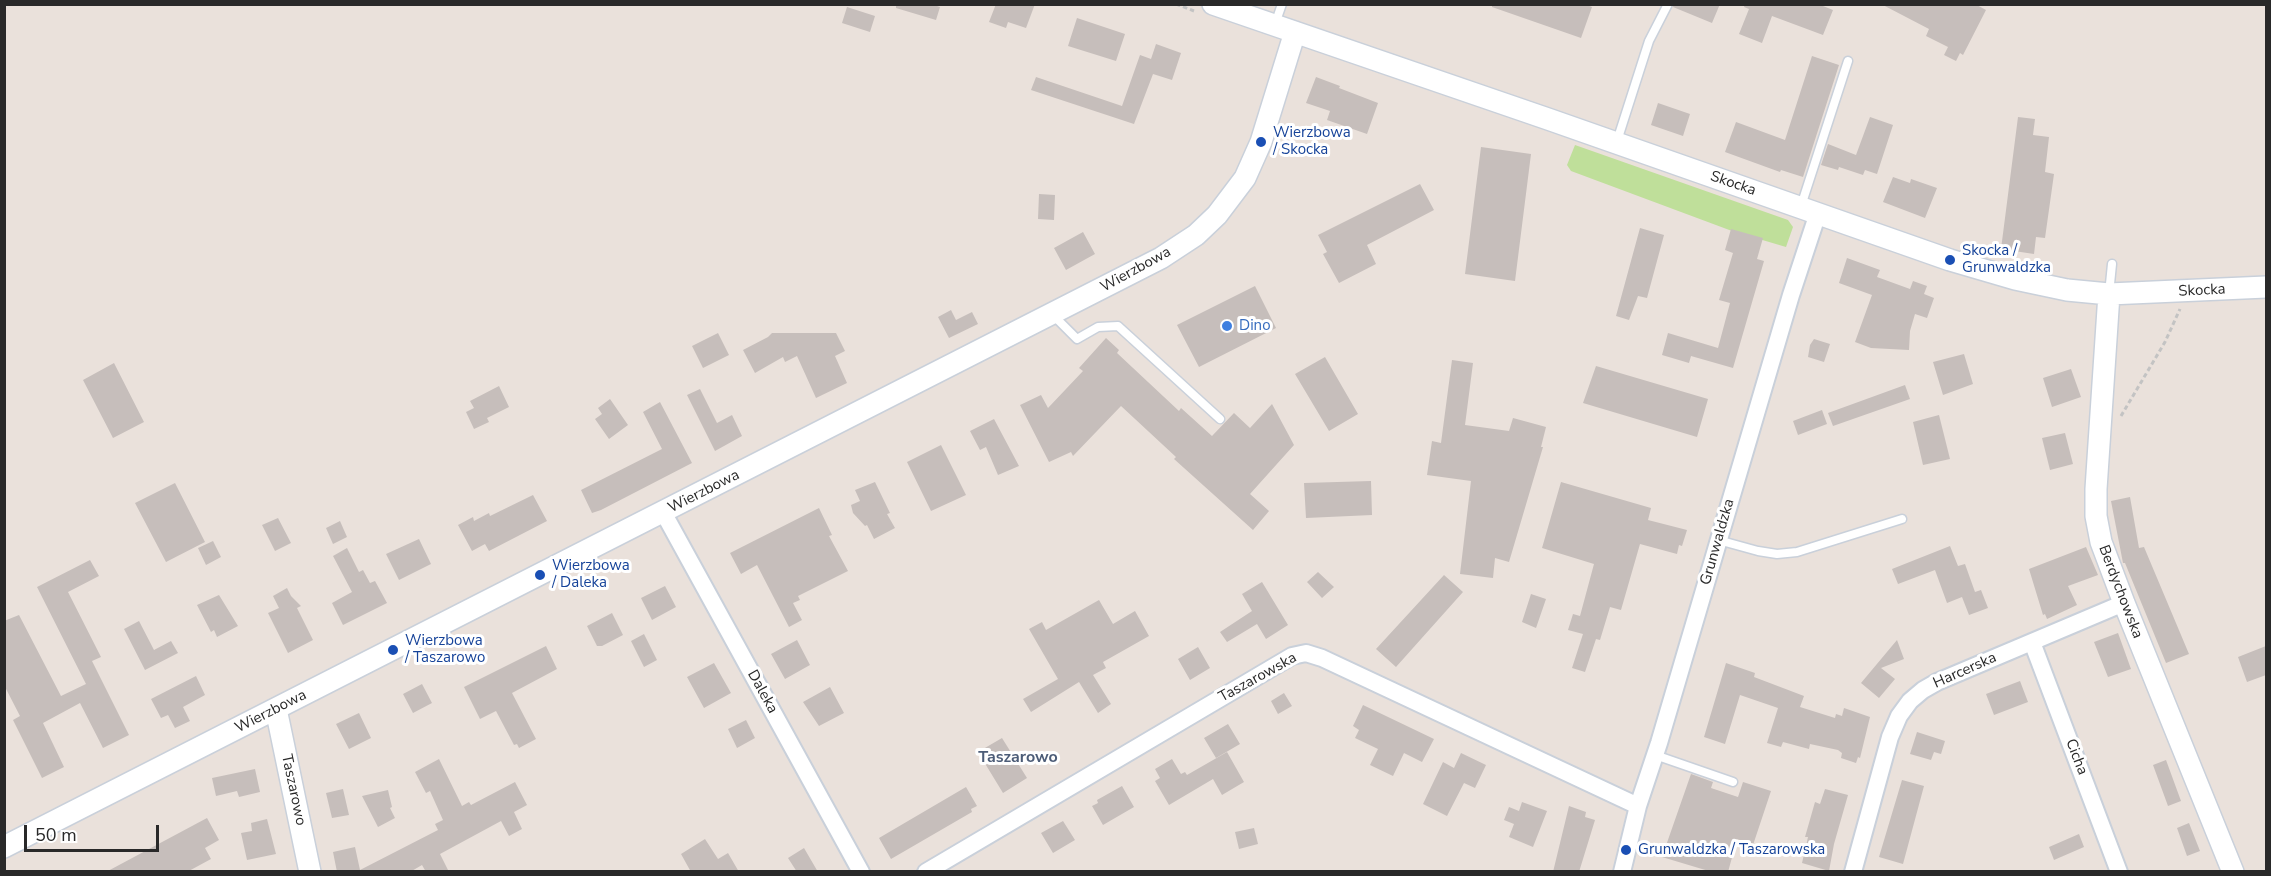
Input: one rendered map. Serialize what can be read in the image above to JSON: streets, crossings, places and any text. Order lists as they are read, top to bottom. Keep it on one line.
{"streets":{"street":["Skocka","Wierzbowa","Grunwaldzka","Berdychowska","Harcerska","Taszarowska","Daleka","Cicha","Taszarowo"]},"crossings":[["Skocka","Wierzbowa"],["Skocka","Grunwaldzka"],["Skocka","Berdychowska"],["Wierzbowa","Daleka"],["Wierzbowa","Taszarowo"],["Grunwaldzka","Taszarowska"],["Berdychowska","Harcerska"],["Harcerska","Cicha"]],"districts":["Taszarowo"],"places":["Wierzbowa / Skocka","Skocka / Grunwaldzka","Dino","Wierzbowa / Daleka","Wierzbowa / Taszarowo","Grunwaldzka / Taszarowska"],"scale_bar":"50 m"}
